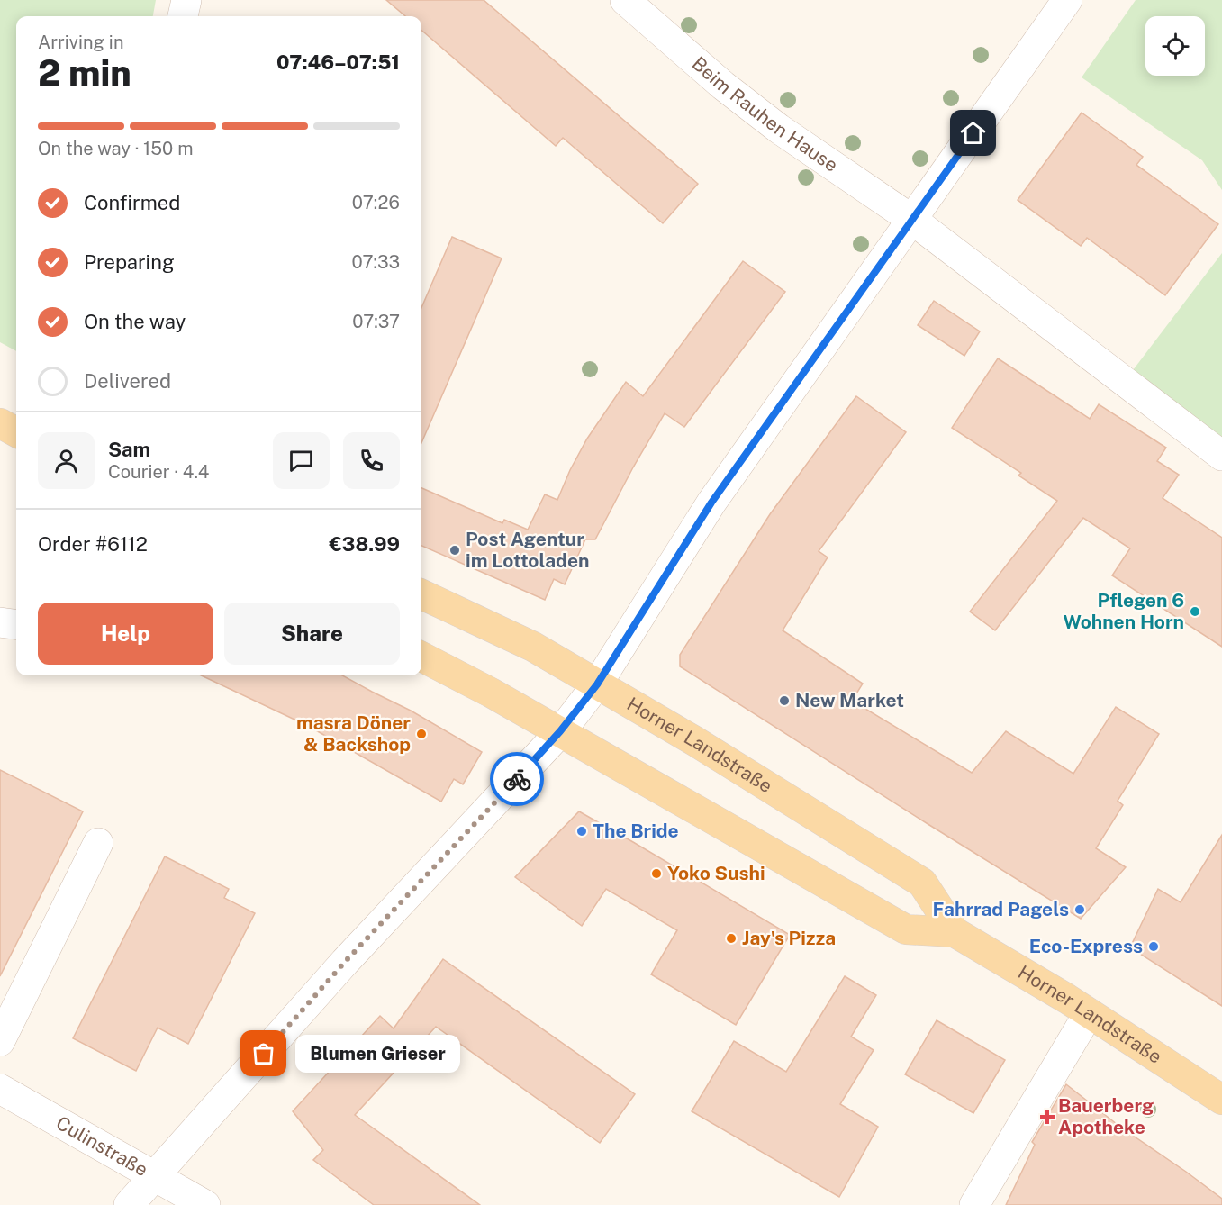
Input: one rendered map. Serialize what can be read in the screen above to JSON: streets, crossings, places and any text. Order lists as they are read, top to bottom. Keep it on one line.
{"streets":{"main road":["Horner Landstraße"],"street":["Beim Rauhen Hause","Culinstraße"]},"places":{"other":["Post Agentur im Lottoladen","Pflegen 6 Wohnen Horn","New Market","masra Döner & Backshop","The Bride","Yoko Sushi","Fahrrad Pagels","Jay's Pizza","Eco-Express","Blumen Grieser"],"health":["Bauerberg Apotheke"]},"page":{"heading":["2 min","Arriving in","07:46–07:51"],"panel":["Sam","Courier · 4.4","Order #6112","€38.99"],"bar":"On the way · 150 m","list":[["Confirmed","07:26"],["Preparing","07:33"],["On the way","07:37"],"Delivered"],"buttons":["Help","Share"],"bubble":"Blumen Grieser"}}
